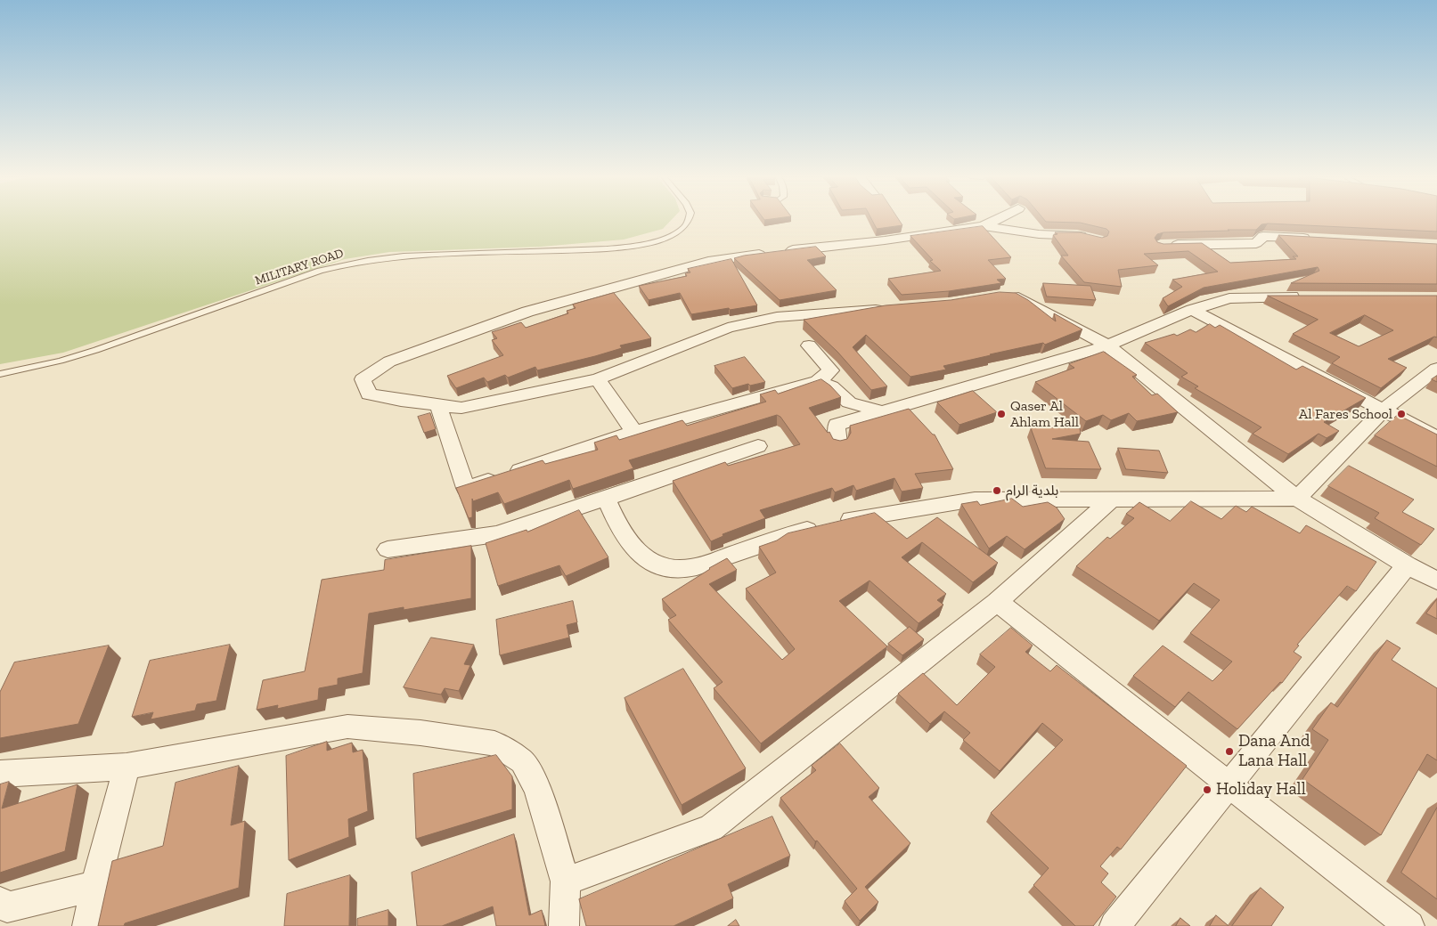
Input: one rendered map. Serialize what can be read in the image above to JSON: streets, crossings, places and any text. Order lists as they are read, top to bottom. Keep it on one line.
{"streets":{"lane":["MILITARY ROAD"]},"places":["Qaser Al Ahlam Hall","Al Fares School","بلدية الرام","Dana And Lana Hall","Holiday Hall"]}
